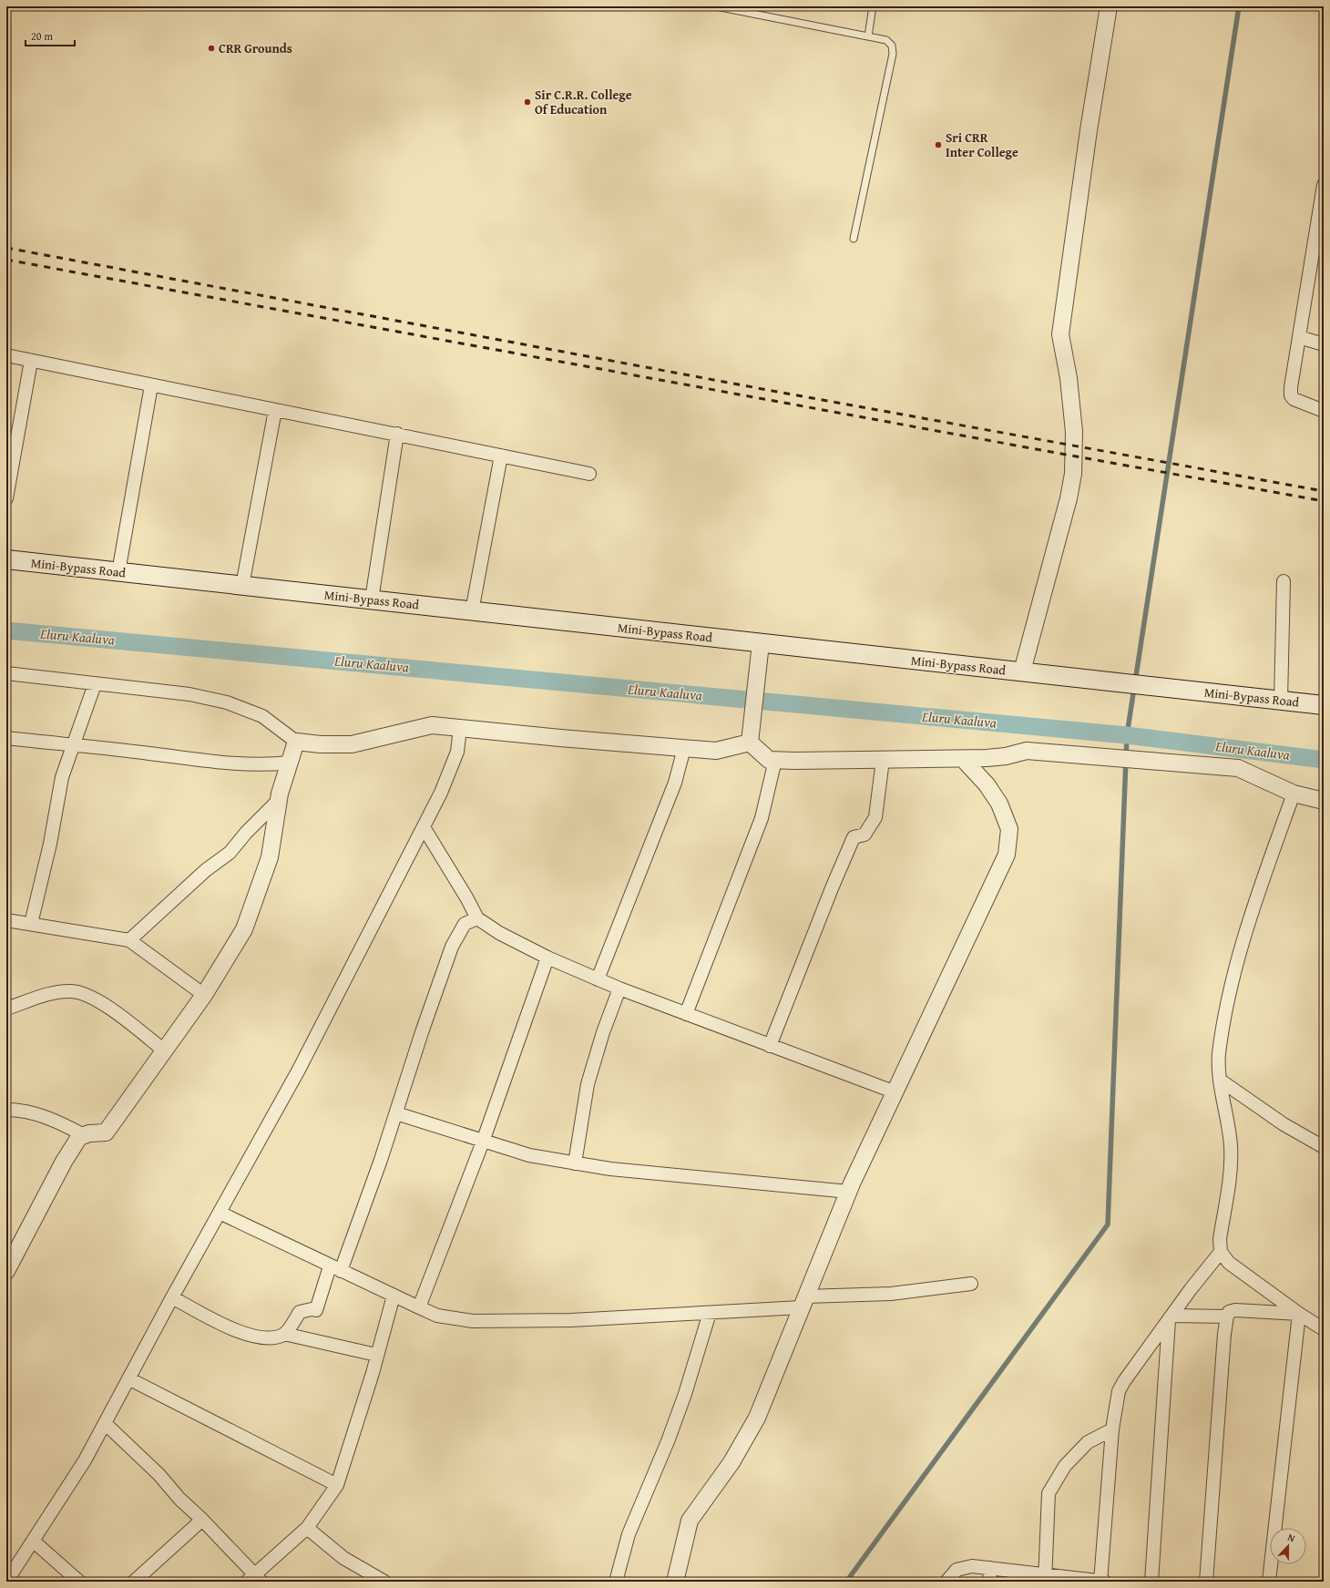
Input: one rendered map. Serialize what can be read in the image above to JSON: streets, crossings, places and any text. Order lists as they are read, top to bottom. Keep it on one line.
{"streets":{"main road":["Mini-Bypass Road"]},"water":["Eluru Kaaluva"],"places":["CRR Grounds","Sir C.R.R. College Of Education","Sri CRR Inter College"],"scale_bar":"20 m","north":"top"}
